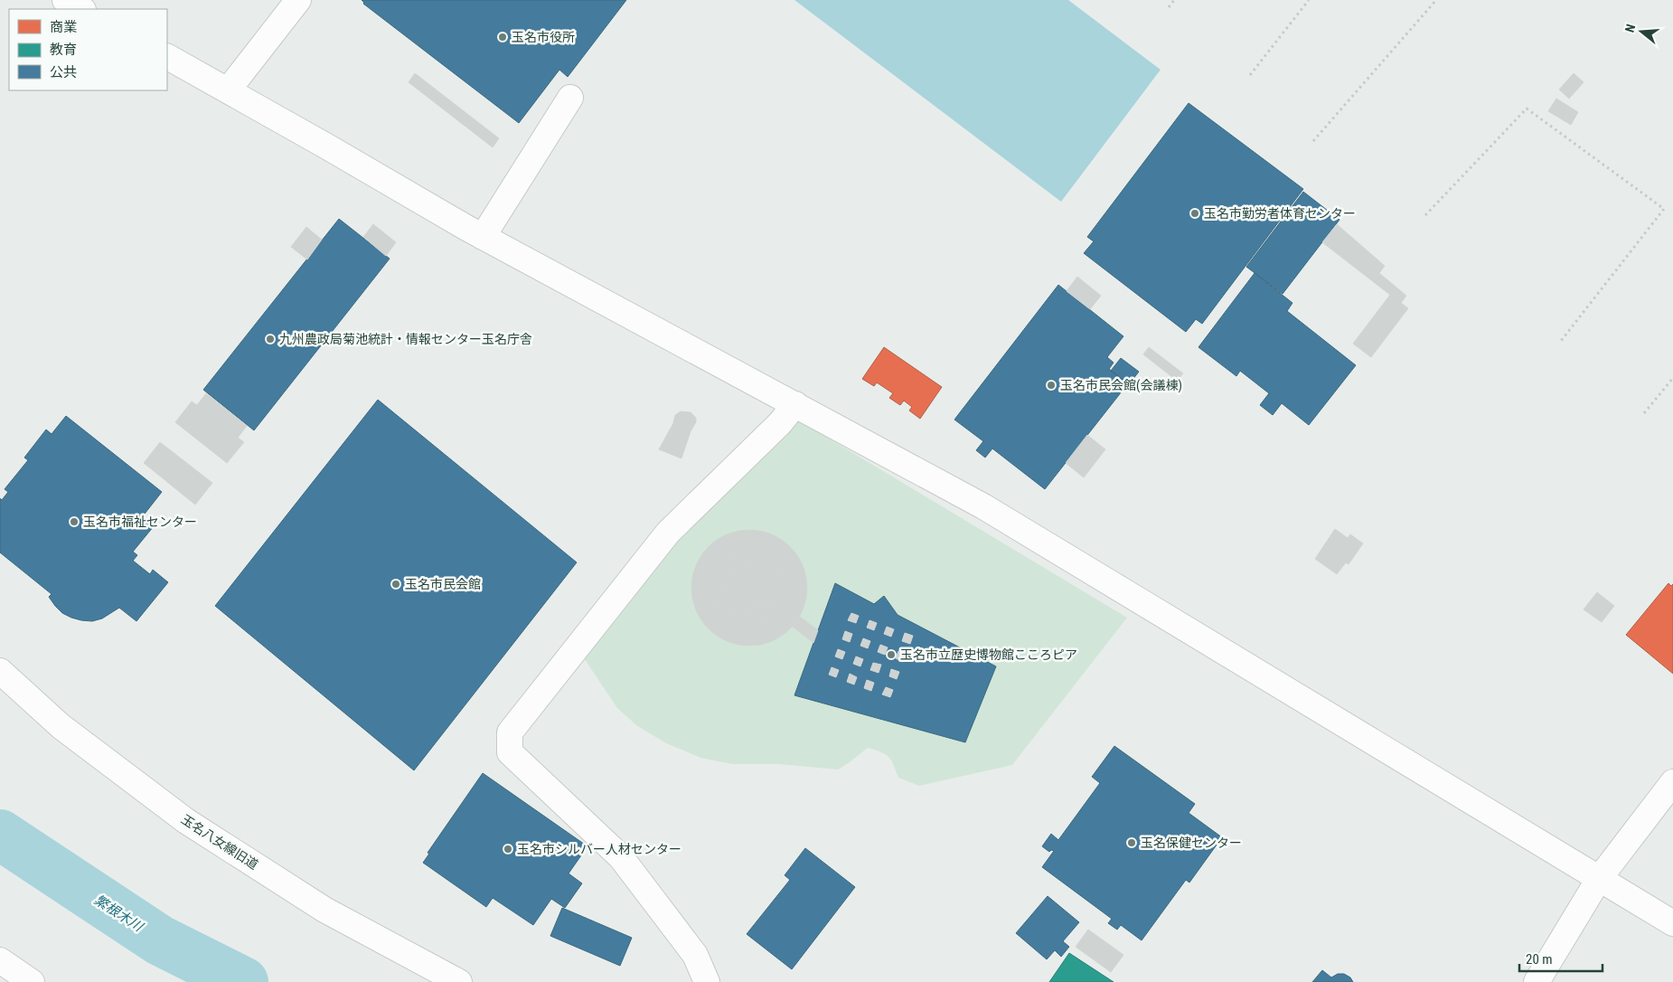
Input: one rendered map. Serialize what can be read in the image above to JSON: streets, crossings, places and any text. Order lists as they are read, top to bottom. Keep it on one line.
{"streets":{"street":["玉名八女線旧道"]},"water":["繁根木川"],"places":["玉名市役所","玉名市勤労者体育センター","九州農政局菊池統計・情報センター玉名庁舎","玉名市民会館(会議棟)","玉名市福祉センター","玉名市民会館","玉名市立歴史博物館こころピア","玉名保健センター","玉名市シルバー人材センター"],"legend":["商業","教育","公共"],"scale_bar":"20 m","north":"left"}
